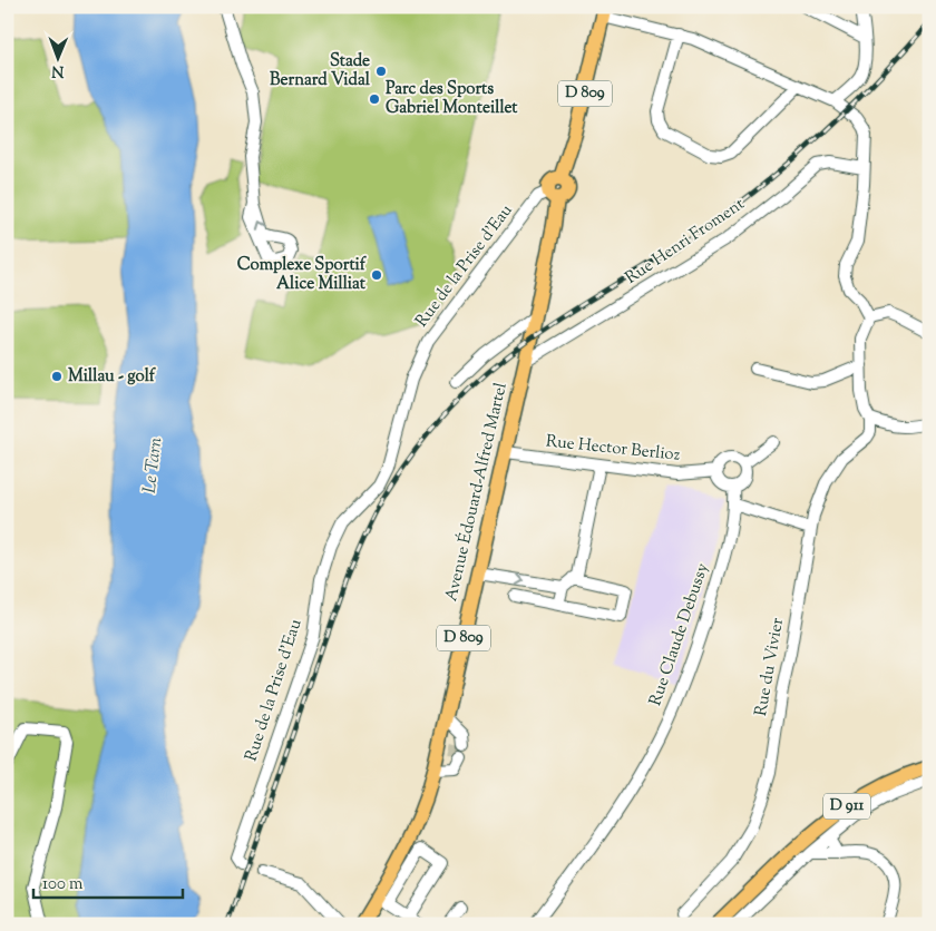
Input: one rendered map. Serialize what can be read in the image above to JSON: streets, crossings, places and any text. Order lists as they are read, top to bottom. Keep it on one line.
{"streets":{"main road":["D 809","Avenue Édouard-Alfred Martel","D 911"],"street":["Rue Henri Froment","Rue de la Prise d'Eau","Rue Hector Berlioz","Rue Claude Debussy","Rue du Vivier"]},"crossings":[["D 809","Rue de la Prise d'Eau"],["D 809","Avenue Édouard-Alfred Martel"],["Rue Henri Froment","Avenue Édouard-Alfred Martel"],["Rue Hector Berlioz","Avenue Édouard-Alfred Martel"],["Rue Hector Berlioz","Rue Claude Debussy"]],"water":["Le Tarn"],"places":["Stade Bernard Vidal","Parc des Sports Gabriel Monteillet","Complexe Sportif Alice Milliat","Millau - golf"],"scale_bar":"100 m","north":"bottom"}
